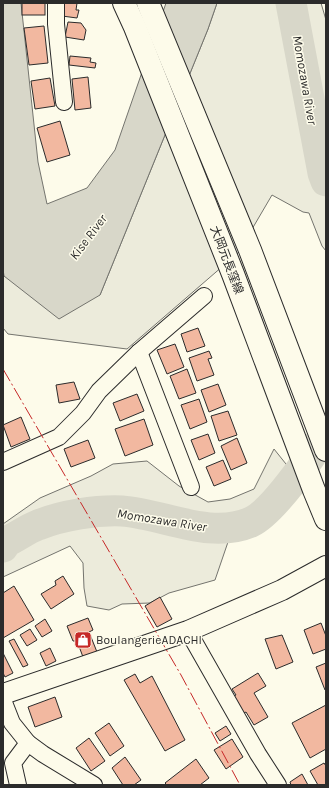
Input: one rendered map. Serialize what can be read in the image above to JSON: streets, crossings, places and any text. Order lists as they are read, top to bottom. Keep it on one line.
{"streets":{"main road":["大岡元長窪線"]},"water":["Momozawa River","Kise River"],"places":{"shop":["BoulangerieADACHI"]}}
